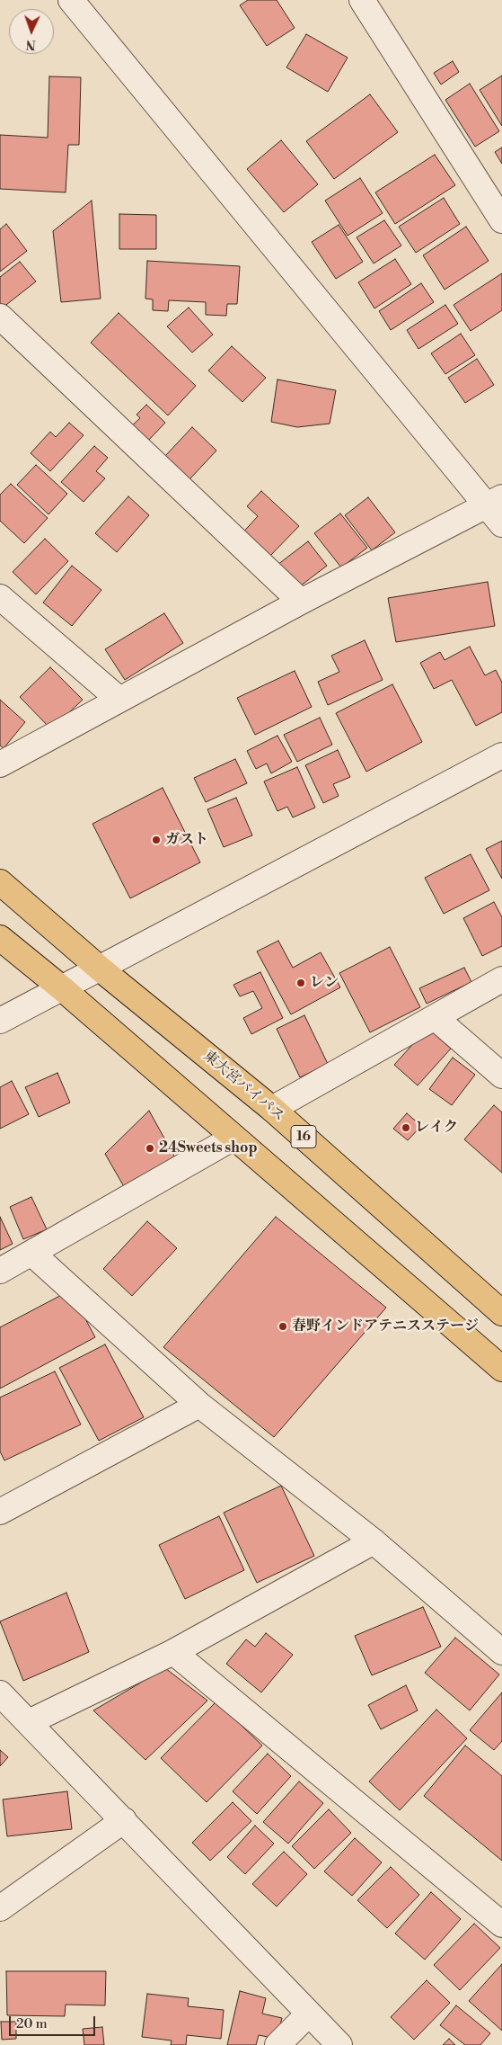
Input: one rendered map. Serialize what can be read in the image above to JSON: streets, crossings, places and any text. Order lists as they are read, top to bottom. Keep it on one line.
{"streets":{"highway":["東大宮バイパス","16"]},"places":["ガスト","レン","レイク","24Sweets shop","春野インドアテニスステージ"],"scale_bar":"20 m","north":"bottom"}
